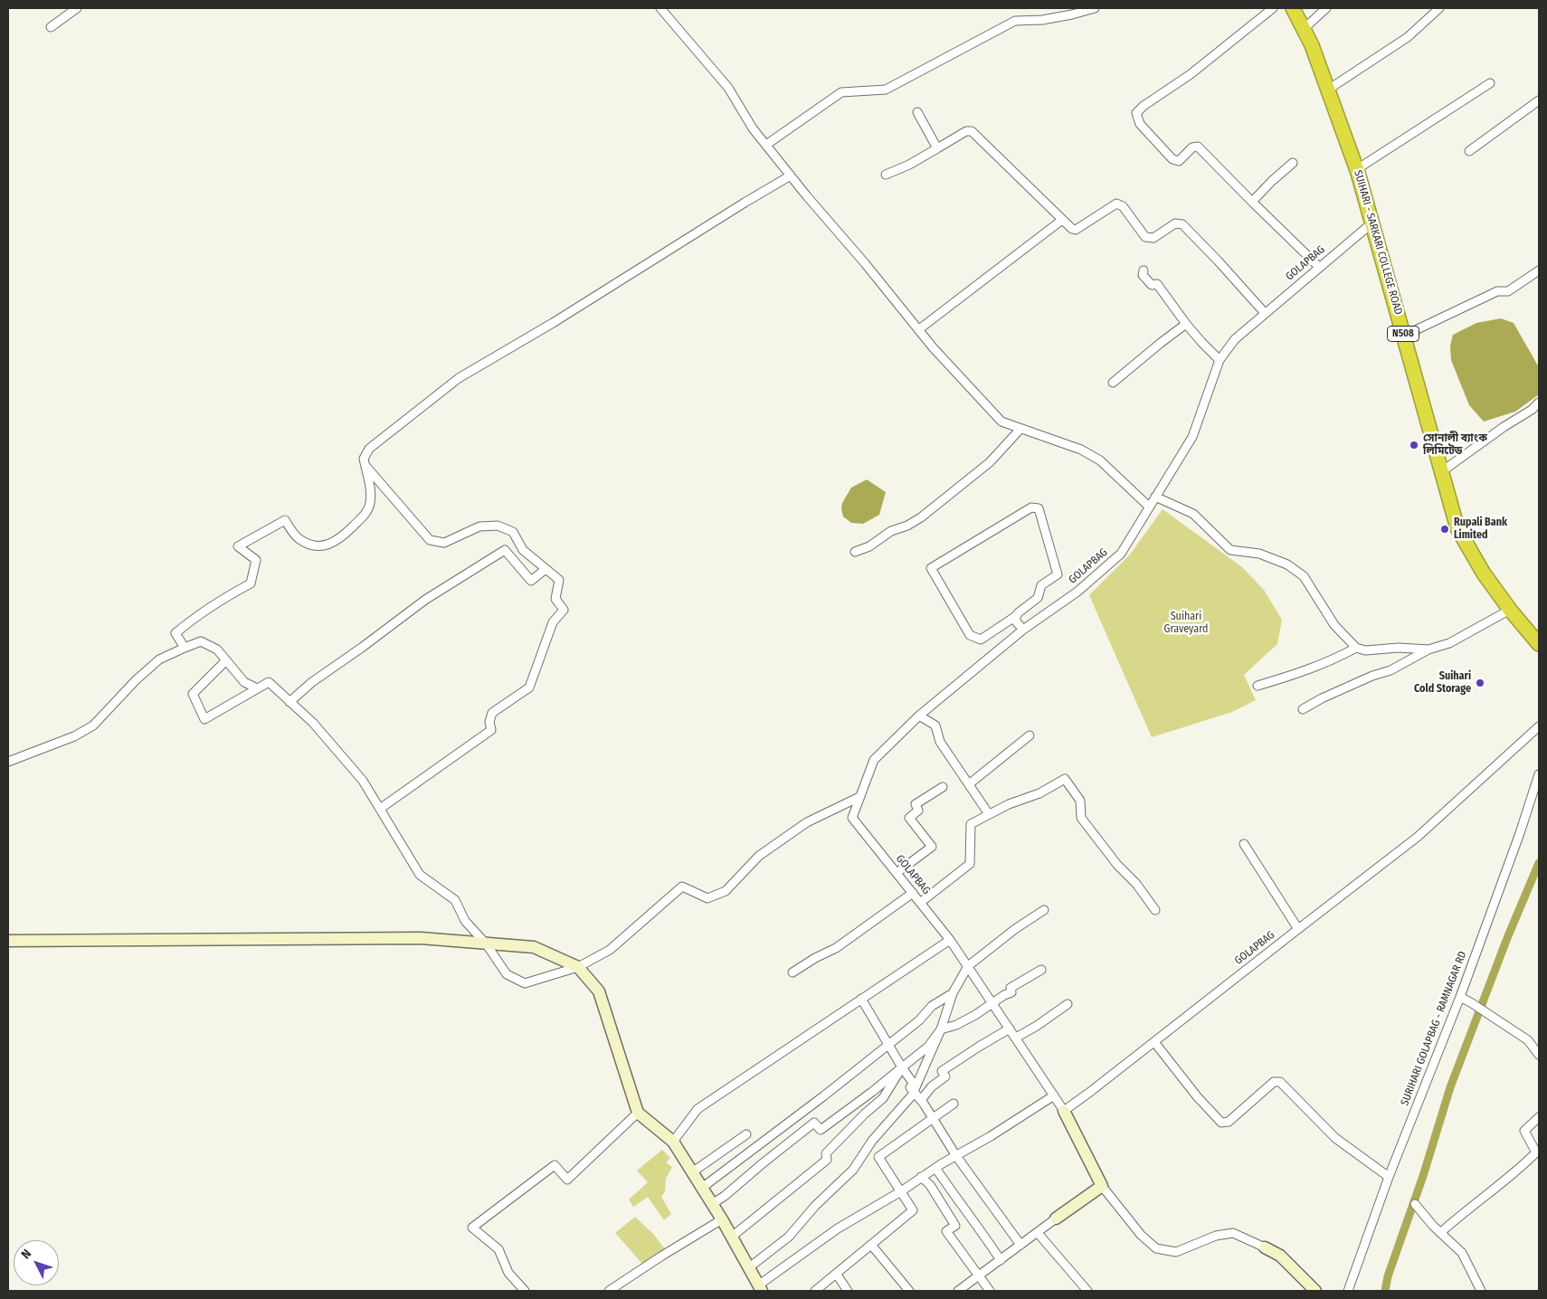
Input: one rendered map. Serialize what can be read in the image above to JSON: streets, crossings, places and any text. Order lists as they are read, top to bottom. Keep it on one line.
{"streets":{"highway":["SUIHARI - SARKARI COLLEGE ROAD","N508"],"street":["GOLAPBAG","SURIHARI GOLAPBAG - RAMNAGAR RD"]},"crossings":[["SUIHARI - SARKARI COLLEGE ROAD","GOLAPBAG"]],"parks":["Suihari Graveyard"],"places":["সোনালী ব্যাংক লিমিটেড","Rupali Bank Limited","Suihari Cold Storage"],"north":"top left"}
